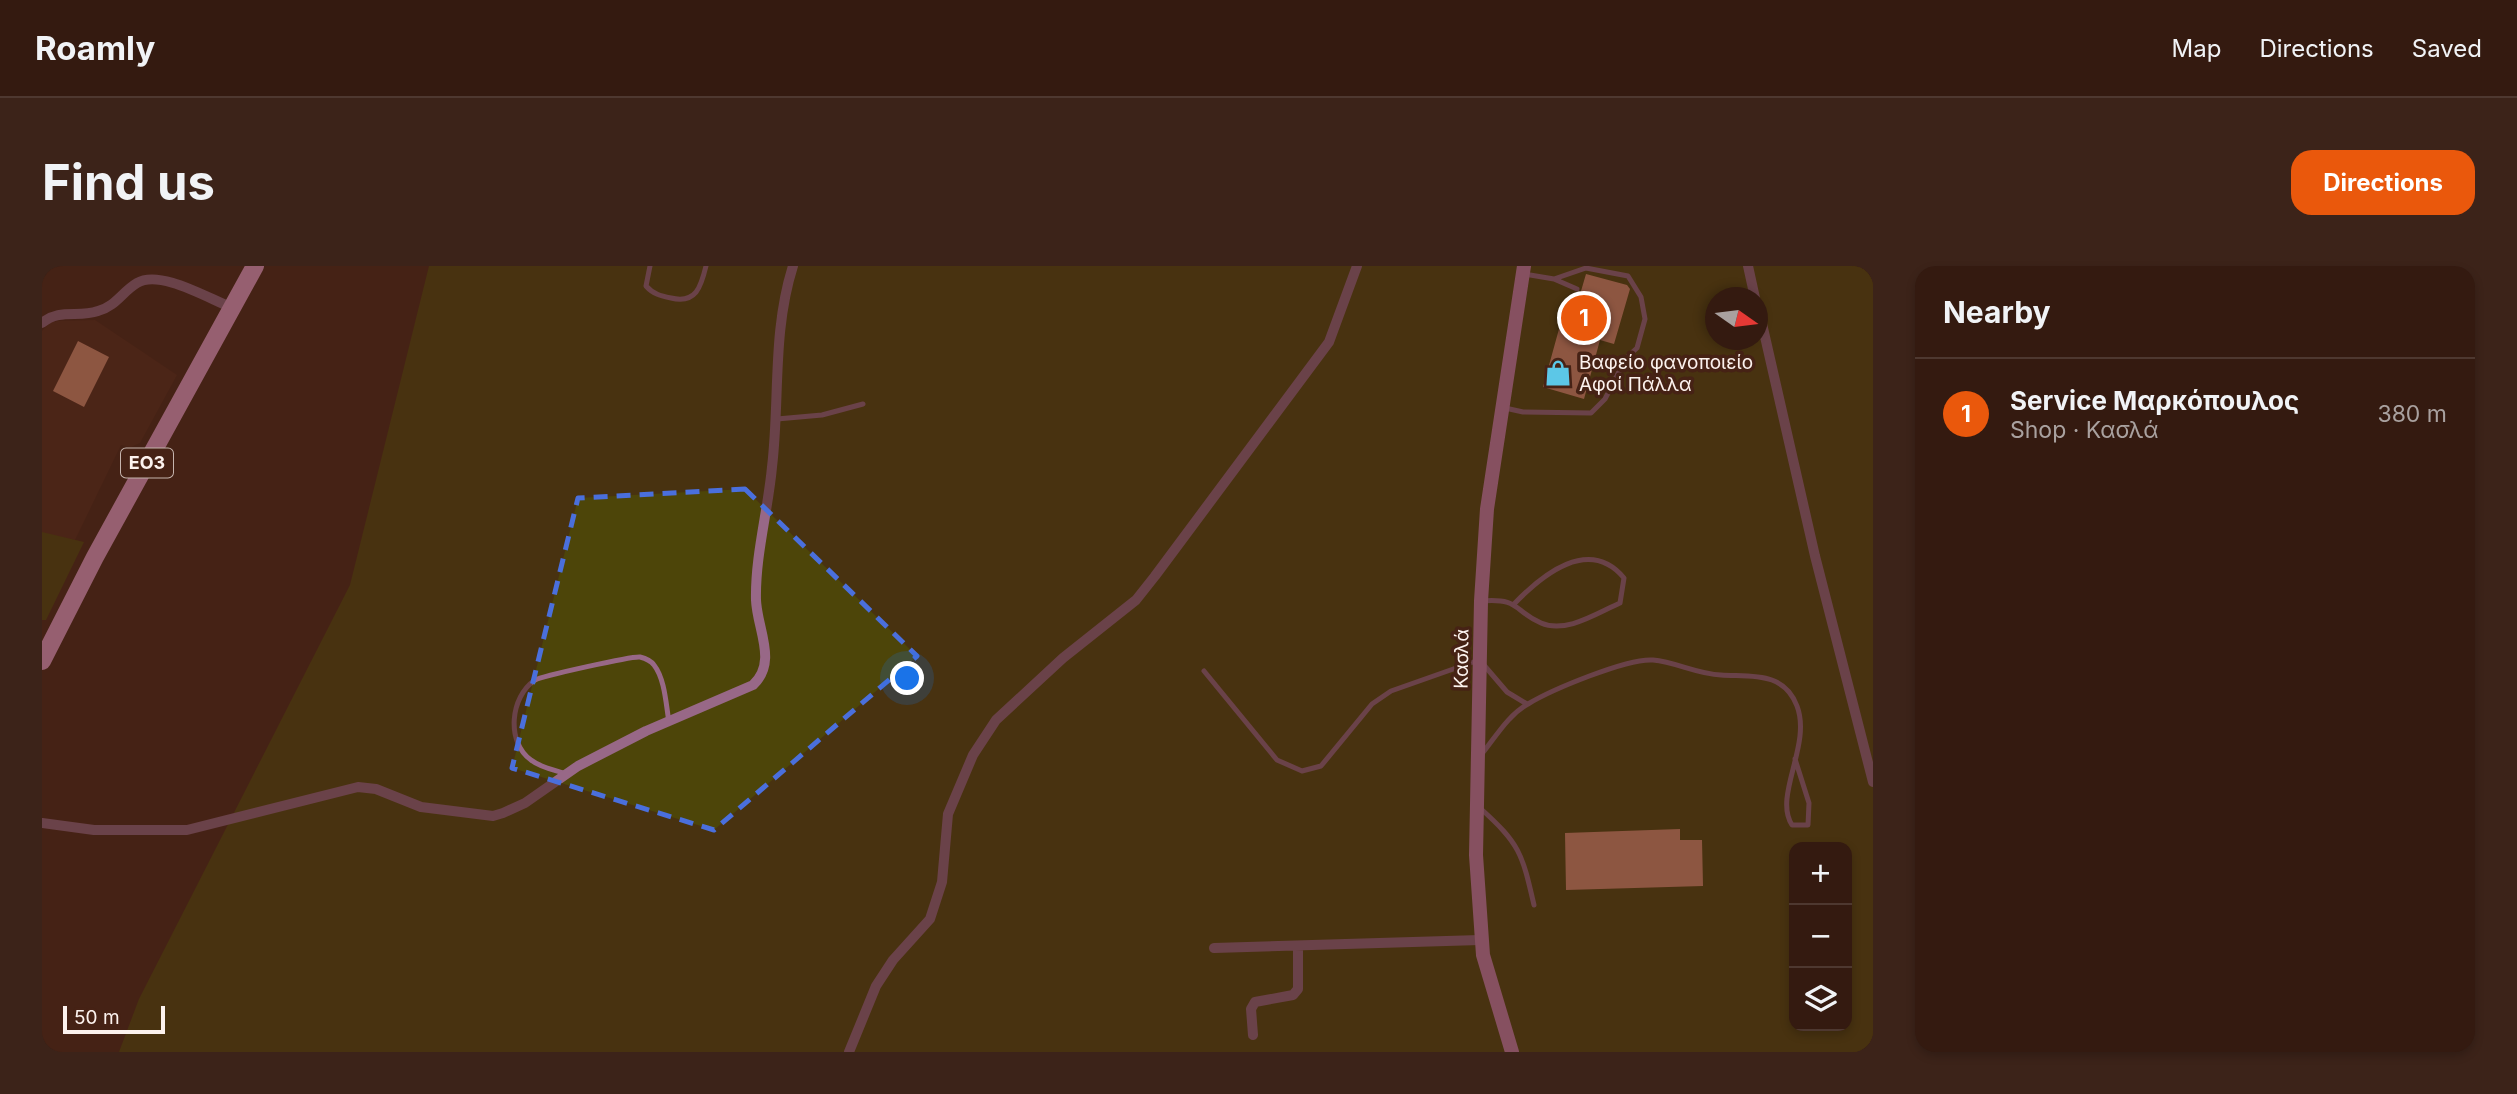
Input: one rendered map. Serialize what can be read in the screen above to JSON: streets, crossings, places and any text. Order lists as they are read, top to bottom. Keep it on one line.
{"streets":{"main road":["ΕΟ3"],"street":["Κασλά"]},"places":{"shop":["Βαφείο φανοποιείο Αφοί Πάλλα"]},"scale_bar":"50 m","north":"right","page":{"header":"Roamly","nav":["Map","Directions","Saved"],"buttons":"Directions","title":"Find us","heading":"Nearby","pins":"1","list":[{"mark":"1","name":"Service Μαρκόπουλος","note":"Shop · Κασλά","value":"380 m"}],"map_buttons":["+","−"],"scale":"50 m"}}
